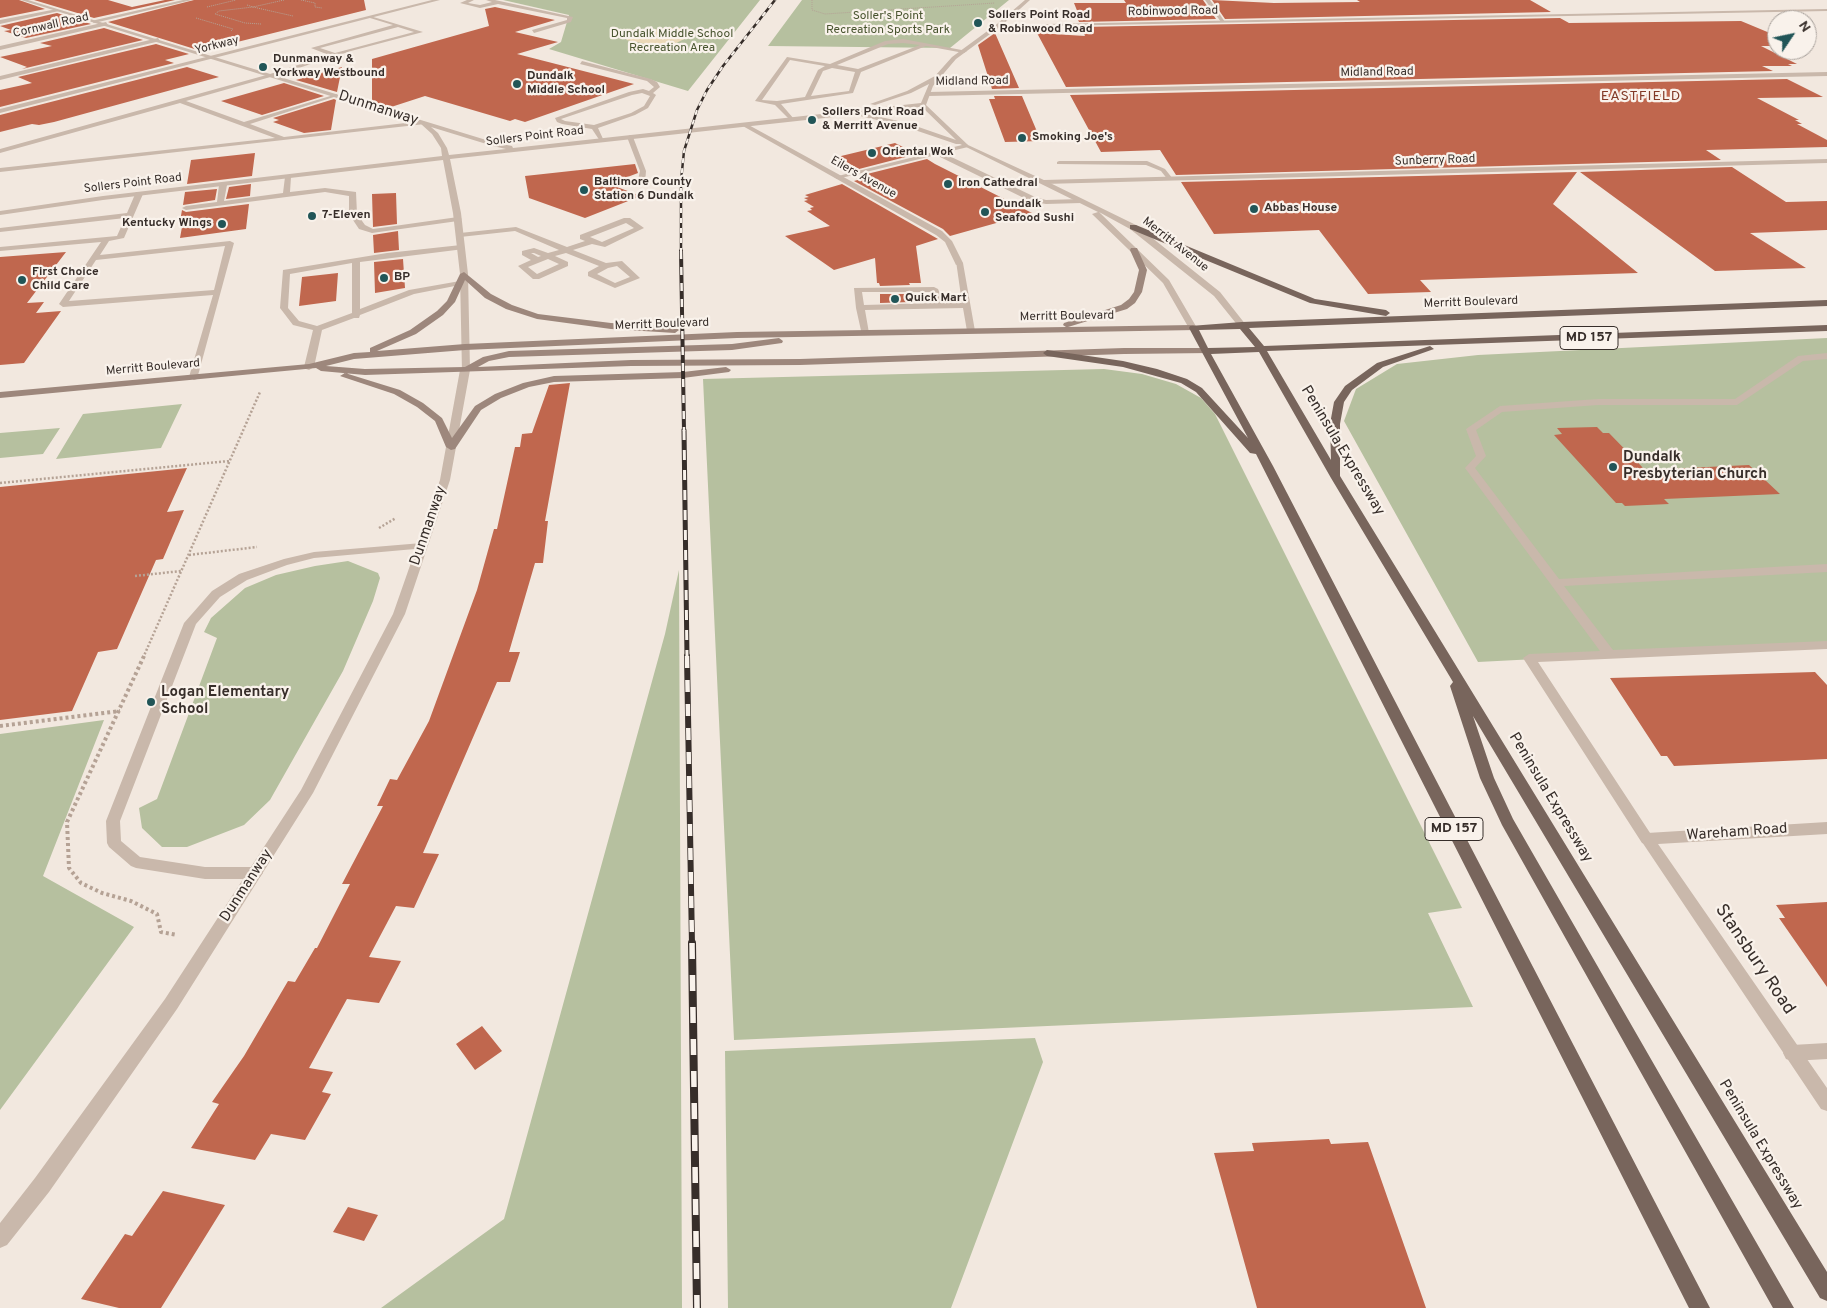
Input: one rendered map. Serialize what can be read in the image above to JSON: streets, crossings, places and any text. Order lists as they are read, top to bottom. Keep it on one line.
{"streets":{"main road":["Merritt Boulevard","MD 157","Peninsula Expressway"],"street":["Robinwood Road","Cornwall Road","Yorkway","Midland Road","Dunmanway","Sollers Point Road","Sunberry Road","Eilers Avenue","Merritt Avenue","Wareham Road","Stansbury Road"]},"crossings":[["Cornwall Road","Dunmanway"],["Yorkway","Dunmanway"],["Dunmanway","Sollers Point Road"],["Dunmanway","Merritt Boulevard"],["Sollers Point Road","Eilers Avenue"],["Sollers Point Road","Merritt Avenue"],["Sunberry Road","Merritt Avenue"],["Eilers Avenue","Merritt Boulevard"],["Merritt Avenue","Merritt Boulevard"],["Merritt Avenue","MD 157"],["Merritt Avenue","Peninsula Expressway"],["Merritt Boulevard","MD 157"],["Merritt Boulevard","Peninsula Expressway"],["MD 157","Peninsula Expressway"],["Wareham Road","Stansbury Road"]],"districts":["EASTFIELD"],"parks":["Soller's Point Recreation Sports Park","Dundalk Middle School Recreation Area"],"places":["Sollers Point Road & Robinwood Road","Dunmanway & Yorkway Westbound","Dundalk Middle School","Sollers Point Road & Merritt Avenue","Smoking Joe's","Oriental Wok","Iron Cathedral","Baltimore County Station 6 Dundalk","Abbas House","Dundalk Seafood Sushi","7-Eleven","Kentucky Wings","BP","First Choice Child Care","Quick Mart","Dundalk Presbyterian Church","Logan Elementary School"],"north":"top right"}
